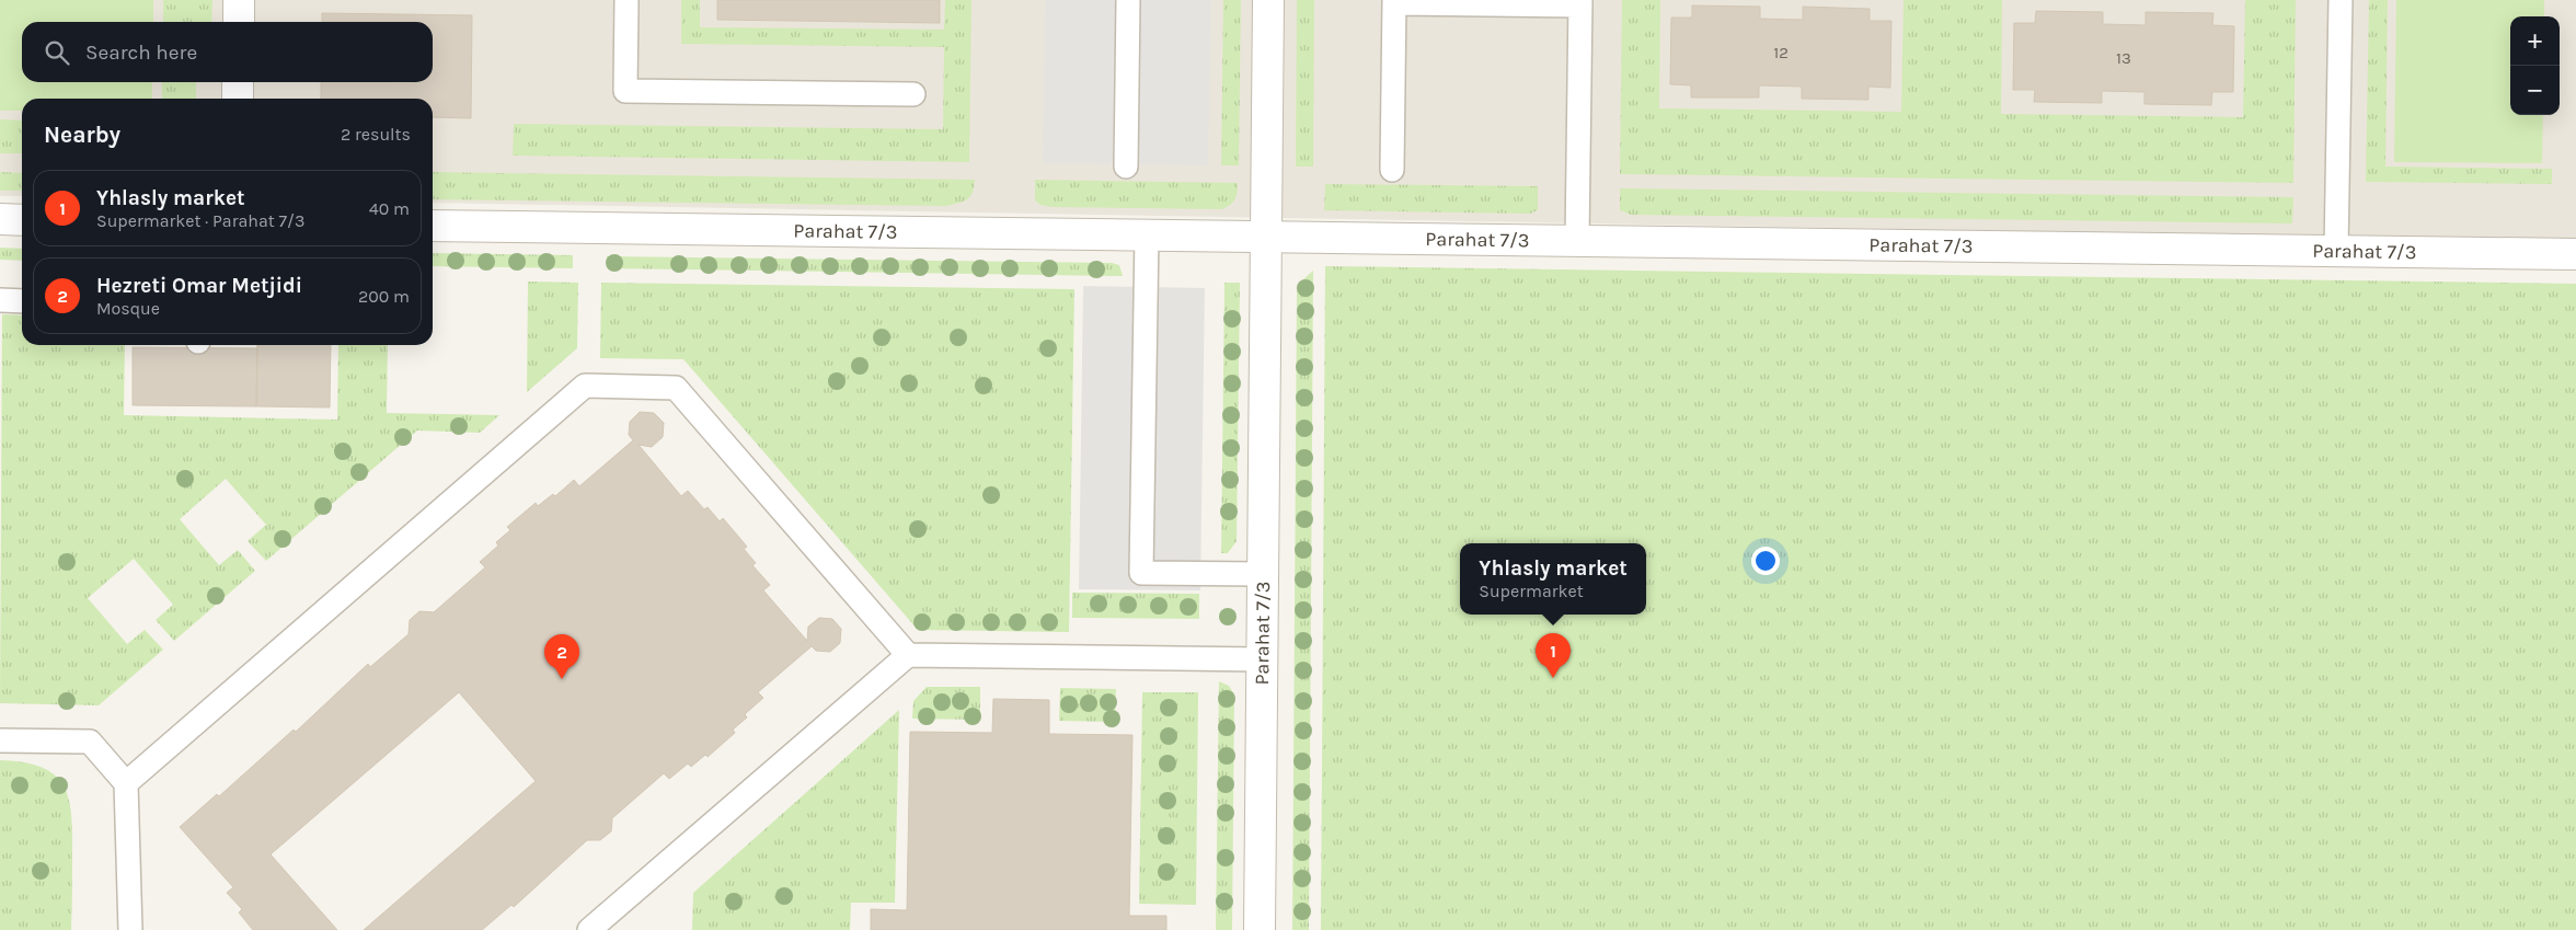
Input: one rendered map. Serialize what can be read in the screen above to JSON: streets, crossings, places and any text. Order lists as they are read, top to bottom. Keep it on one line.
{"streets":{"street":["Parahat 7/3"]},"house_numbers":["12","13"],"page":{"map_buttons":["+","−"],"search":"Search here","heading":["Nearby","2 results"],"list":[{"mark":"1","name":"Yhlasly market","note":"Supermarket · Parahat 7/3","value":"40 m"},{"mark":"2","name":"Hezreti Omar Metjidi","note":"Mosque","value":"200 m"}],"popup":["Yhlasly market","Supermarket"],"pins":["1","2"]}}
